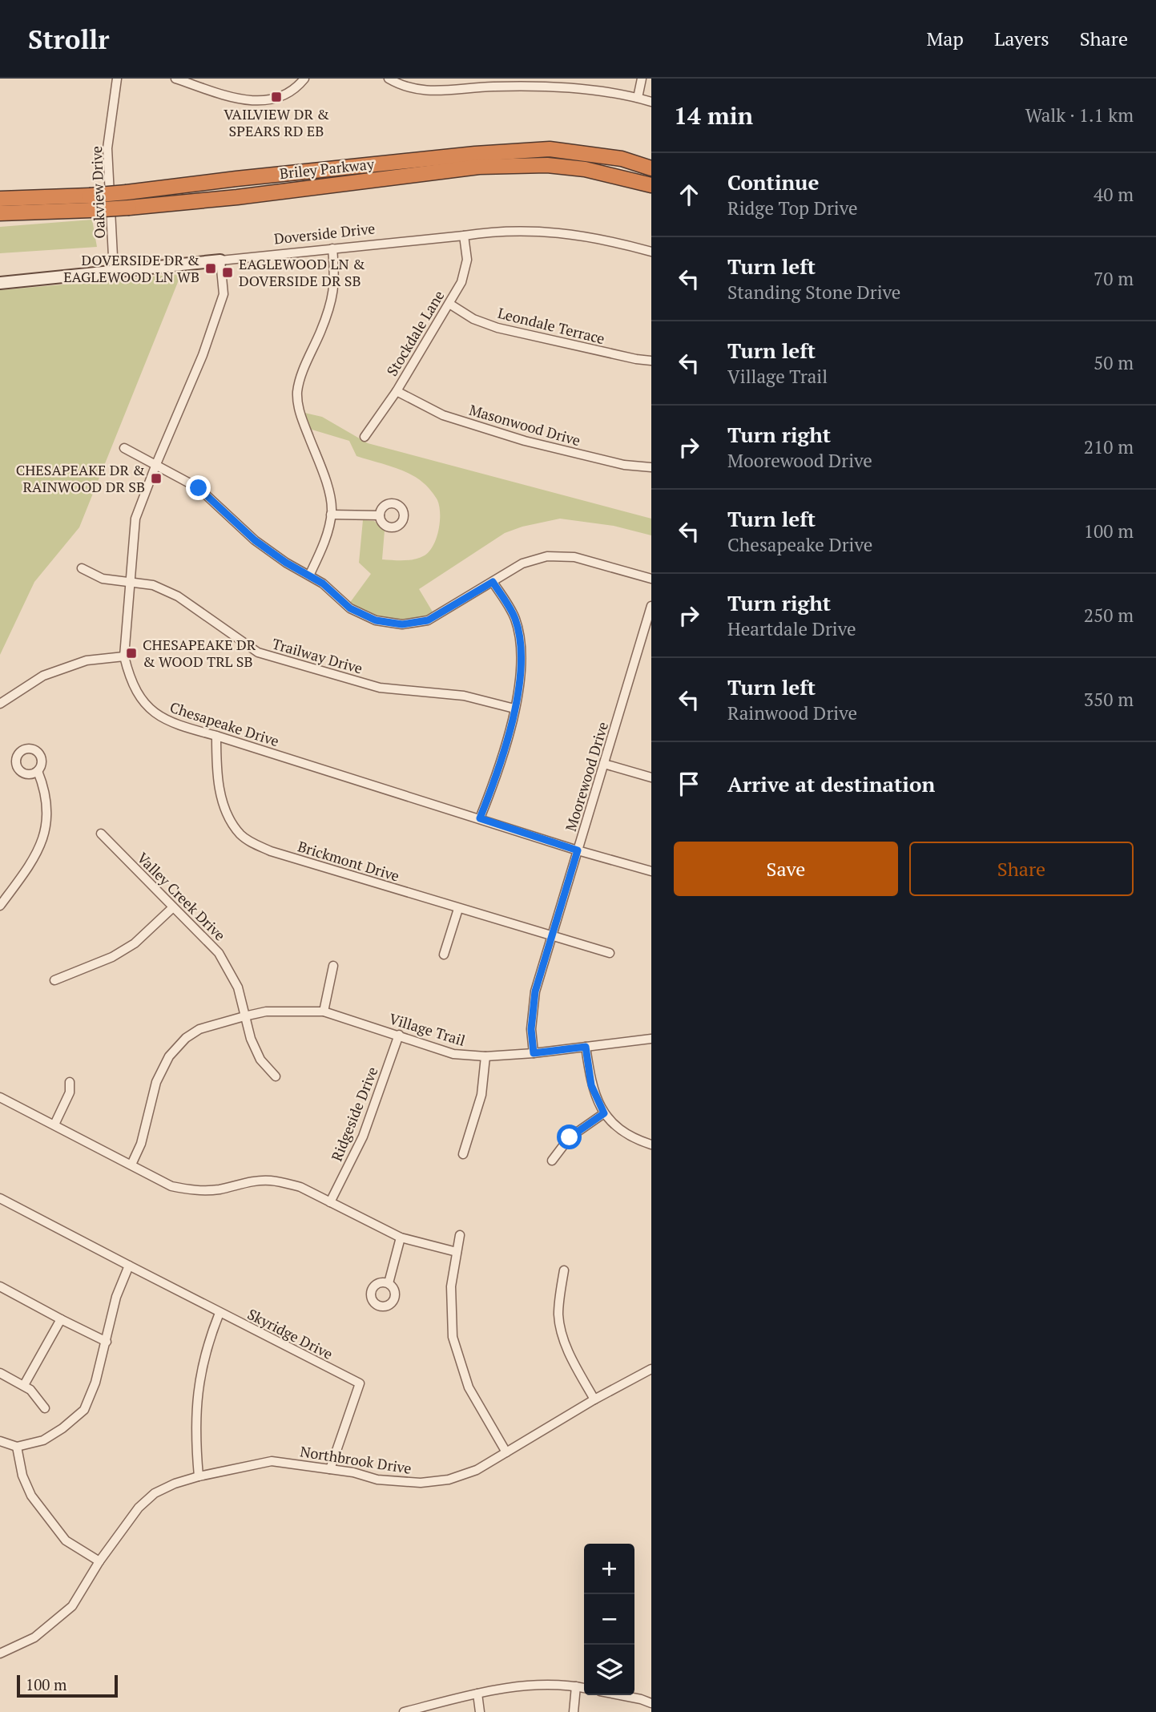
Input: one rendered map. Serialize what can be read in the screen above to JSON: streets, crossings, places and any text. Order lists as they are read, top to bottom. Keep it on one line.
{"streets":{"highway":["Briley Parkway"],"street":["Oakview Drive","Doverside Drive","Leondale Terrace","Stockdale Lane","Masonwood Drive","Trailway Drive","Chesapeake Drive","Moorewood Drive","Brickmont Drive","Valley Creek Drive","Village Trail","Ridgeside Drive","Skyridge Drive","Northbrook Drive"]},"crossings":[["Oakview Drive","Doverside Drive"],["Doverside Drive","Stockdale Lane"],["Doverside Drive","Chesapeake Drive"],["Leondale Terrace","Stockdale Lane"],["Stockdale Lane","Masonwood Drive"],["Trailway Drive","Chesapeake Drive"],["Chesapeake Drive","Moorewood Drive"],["Chesapeake Drive","Brickmont Drive"],["Moorewood Drive","Brickmont Drive"],["Moorewood Drive","Village Trail"],["Valley Creek Drive","Village Trail"],["Village Trail","Ridgeside Drive"],["Skyridge Drive","Northbrook Drive"]],"places":{"transit":["VAILVIEW DR & SPEARS RD EB","DOVERSIDE DR & EAGLEWOOD LN WB","EAGLEWOOD LN & DOVERSIDE DR SB","CHESAPEAKE DR & RAINWOOD DR SB","CHESAPEAKE DR & WOOD TRL SB"]},"scale_bar":"100 m","page":{"header":"Strollr","nav":["Map","Layers","Share"],"heading":["14 min","Walk · 1.1 km"],"list":[["Continue","Ridge Top Drive","40 m"],["Turn left","Standing Stone Drive","70 m"],["Turn left","Village Trail","50 m"],["Turn right","Moorewood Drive","210 m"],["Turn left","Chesapeake Drive","100 m"],["Turn right","Heartdale Drive","250 m"],["Turn left","Rainwood Drive","350 m"],"Arrive at destination"],"buttons":["Save","Share"],"map_buttons":["+","−"],"scale":"100 m"}}
